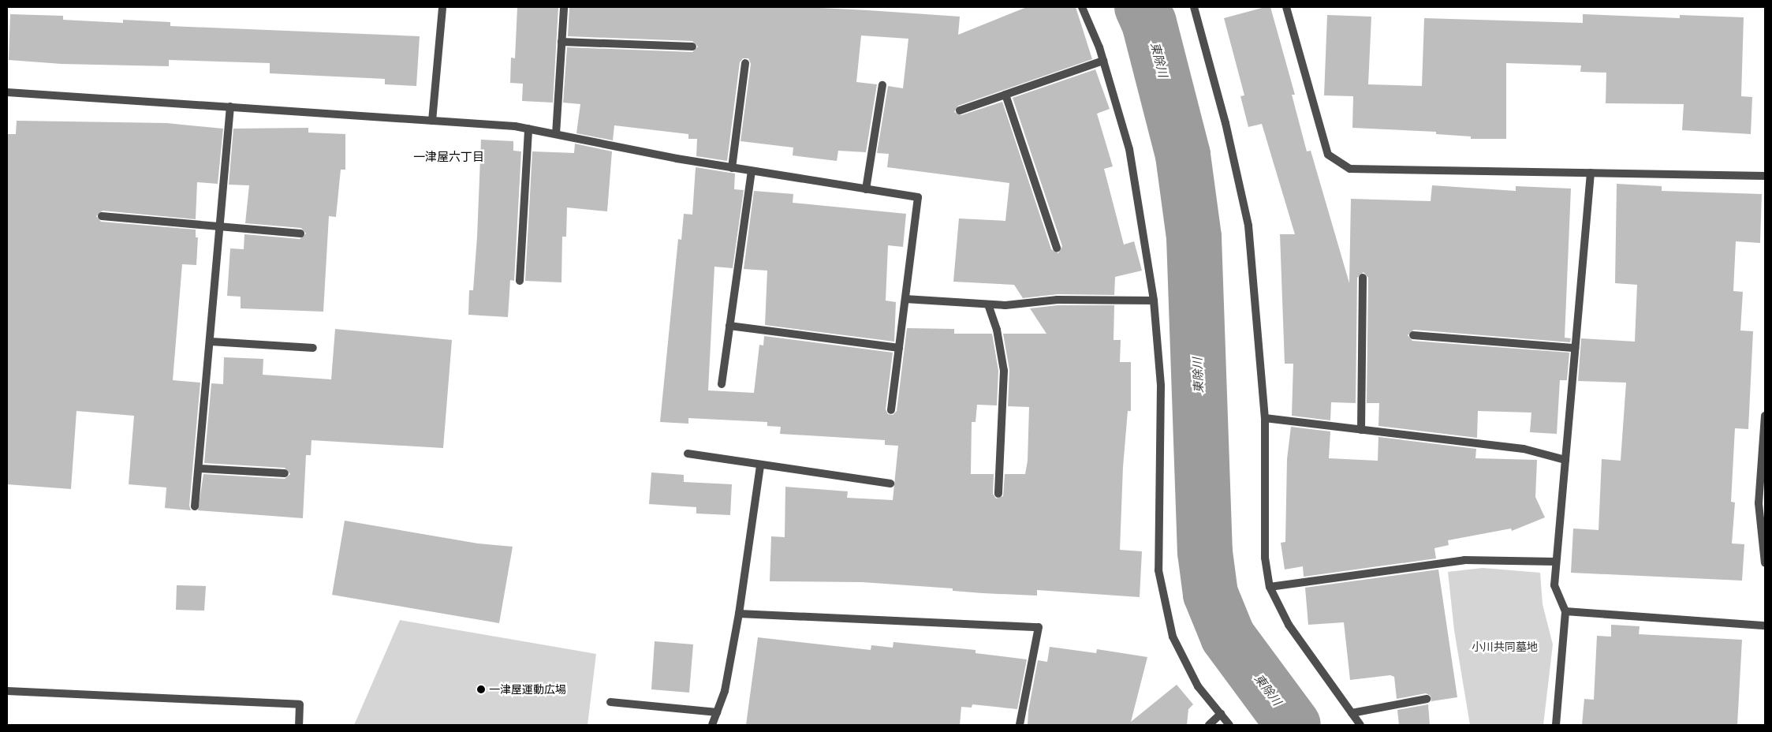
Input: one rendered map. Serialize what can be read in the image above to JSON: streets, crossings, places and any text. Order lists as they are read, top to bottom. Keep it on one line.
{"districts":["一津屋六丁目"],"water":["東除川"],"parks":["小川共同墓地"],"places":["一津屋運動広場"]}
